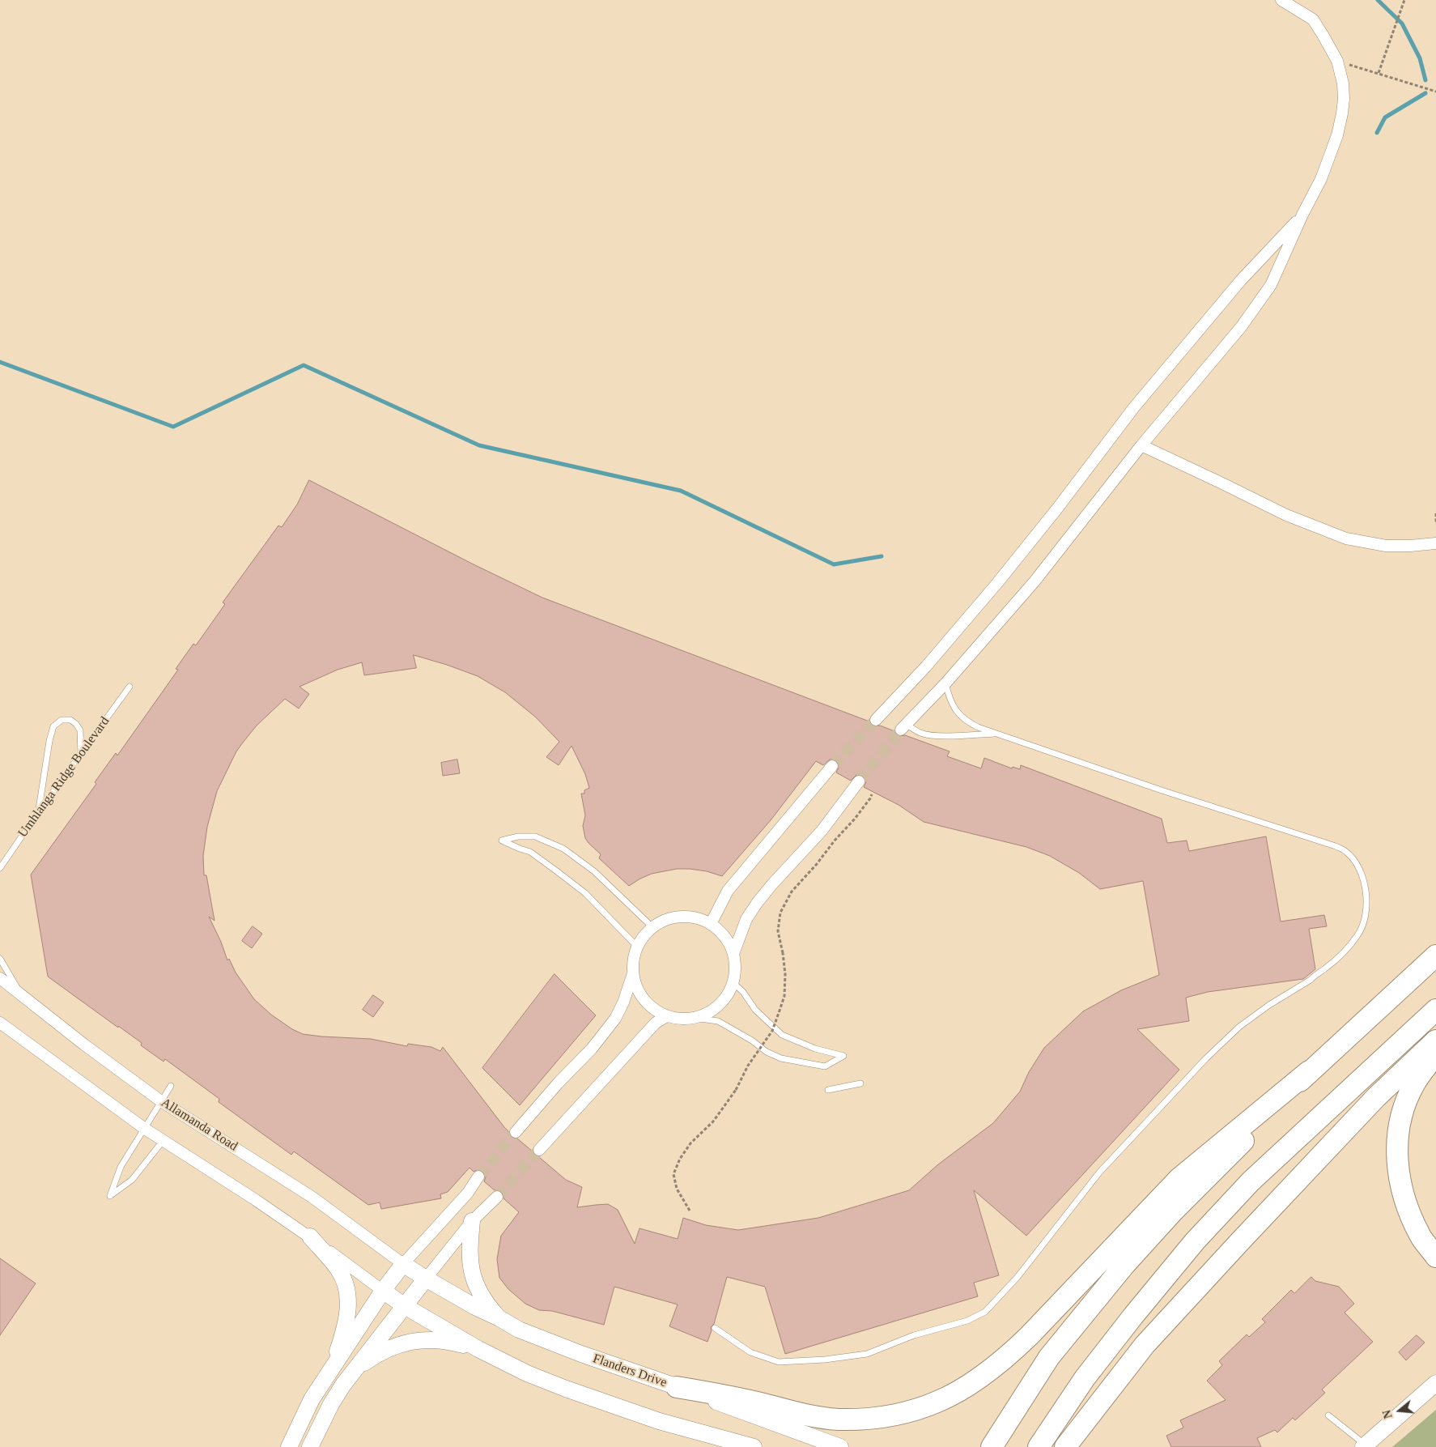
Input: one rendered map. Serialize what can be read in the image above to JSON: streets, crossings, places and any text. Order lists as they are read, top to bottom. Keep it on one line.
{"streets":{"street":["Allamanda Road","Flanders Drive"],"lane":["Umhlanga Ridge Boulevard"]},"crossings":[["Allamanda Road","Flanders Drive"]],"north":"left"}
